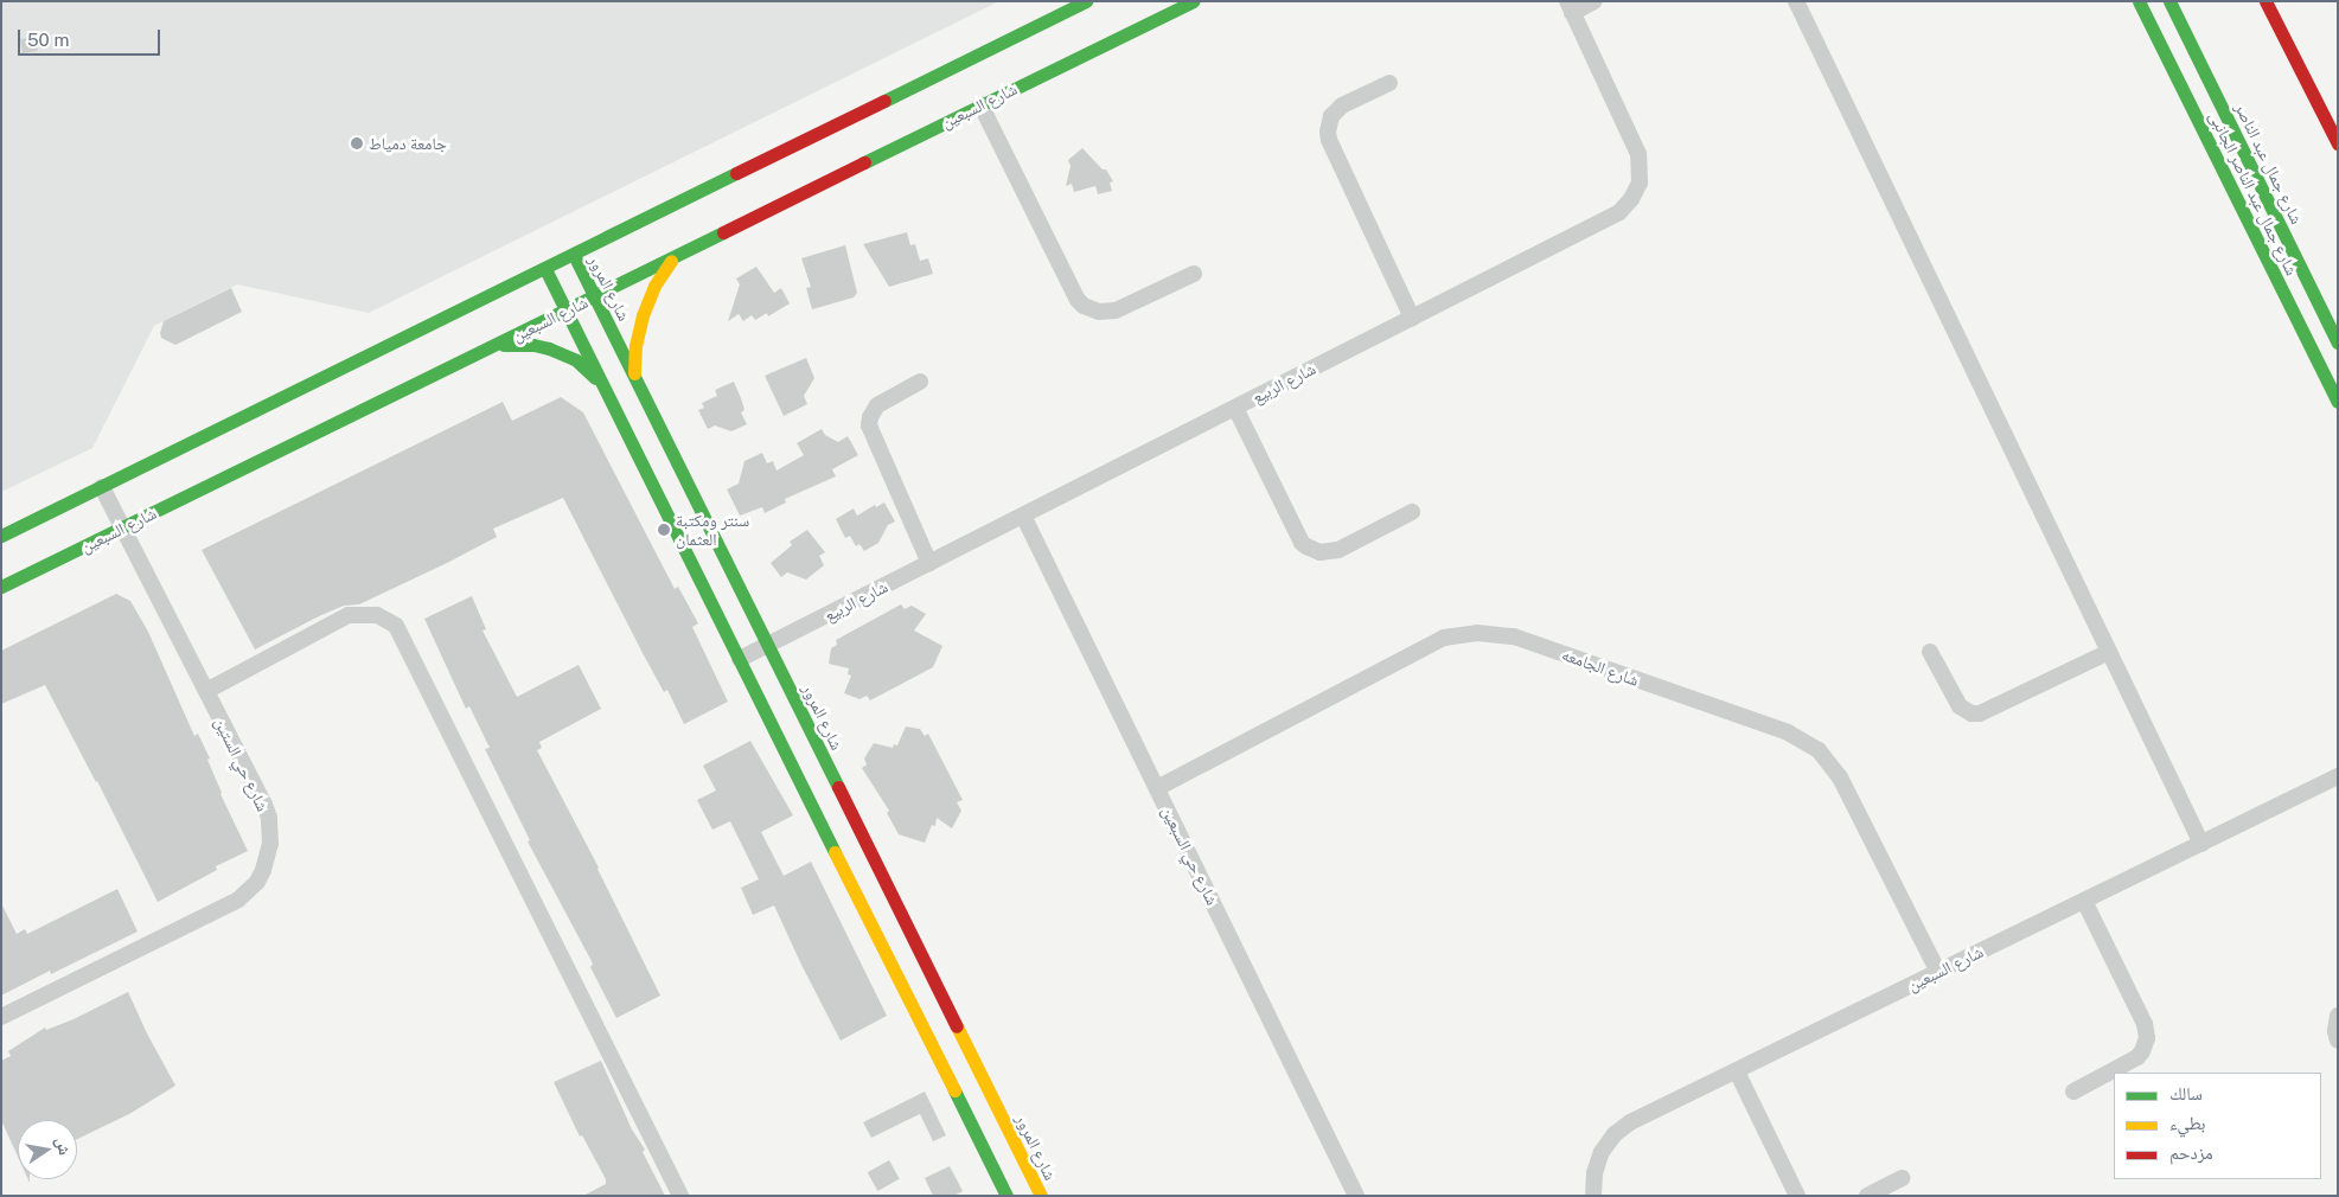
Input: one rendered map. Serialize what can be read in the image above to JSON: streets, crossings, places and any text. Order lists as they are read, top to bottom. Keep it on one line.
{"streets":{"main road":["شارع السبعين","شارع جمال عبد الناصر","شارع جمال عبد الناصر الجانبى","شارع المرور"],"street":["شارع الربيع","شارع الجامعه","شارع حي الستين","شارع حي السبعين"]},"crossings":[["شارع السبعين","شارع المرور"],["شارع السبعين","شارع الجامعه"],["شارع السبعين","شارع حي الستين"],["شارع المرور","شارع الربيع"],["شارع الربيع","شارع حي السبعين"],["شارع الجامعه","شارع حي السبعين"]],"places":["جامعة دمياط","سنتر ومكتبة العثمان"],"legend":["سالك","بطيء","مزدحم"],"scale_bar":"50 m","north":"right"}
